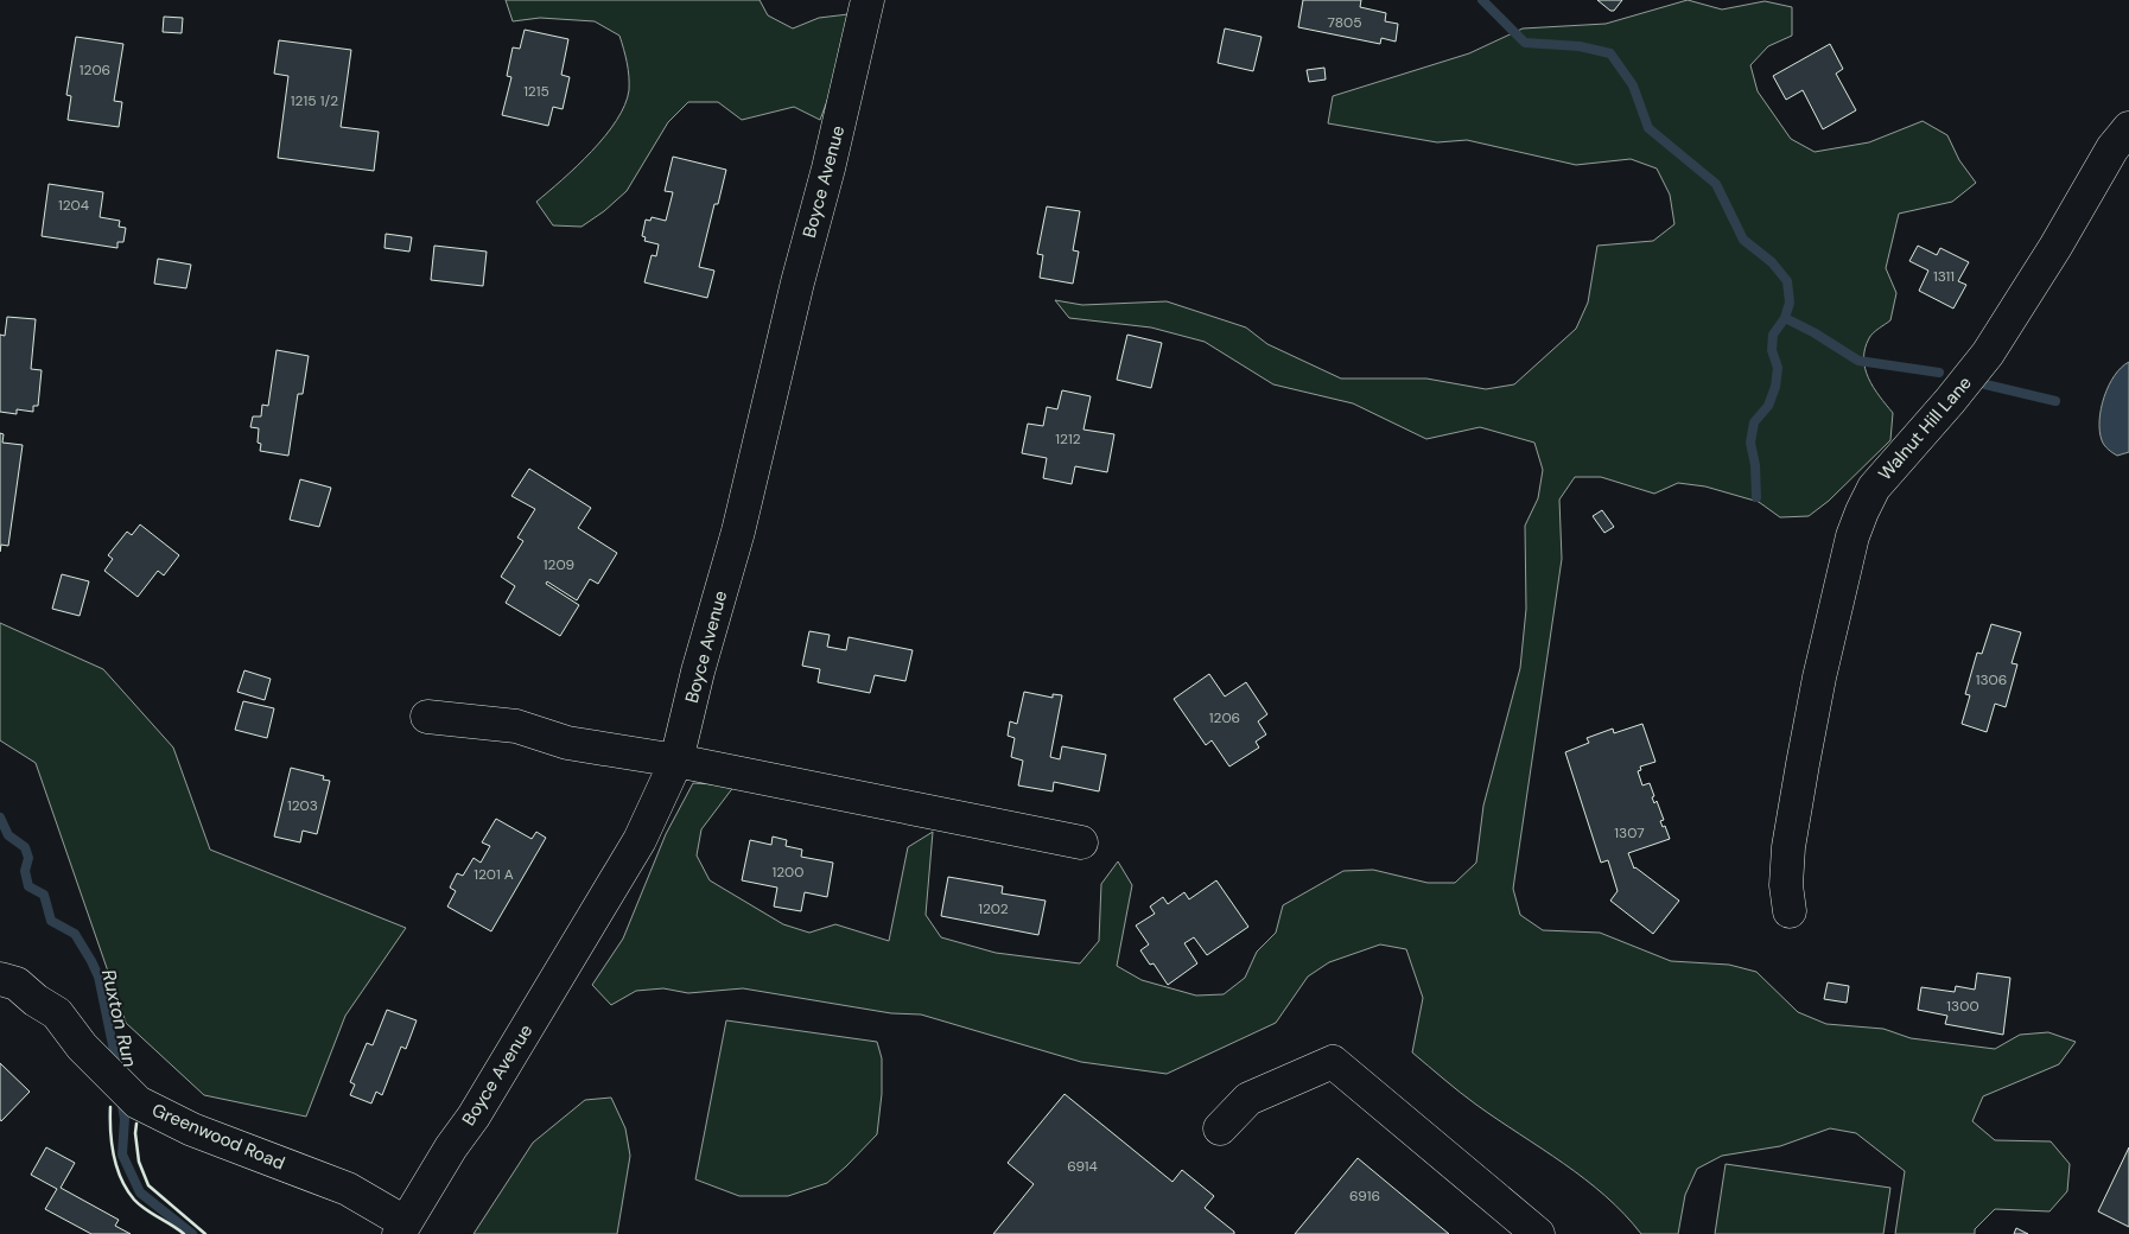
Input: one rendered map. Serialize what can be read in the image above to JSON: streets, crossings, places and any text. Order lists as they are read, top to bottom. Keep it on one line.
{"streets":{"street":["Boyce Avenue","Walnut Hill Lane","Greenwood Road"]},"crossings":[["Boyce Avenue","Greenwood Road"]],"water":["Ruxton Run"],"house_numbers":["7805","1206","1215","1215 1/2","1204","1311","1212","1209","1306","1206","1203","1307","1200","1201 A","1202","1300","6914","6916"]}
